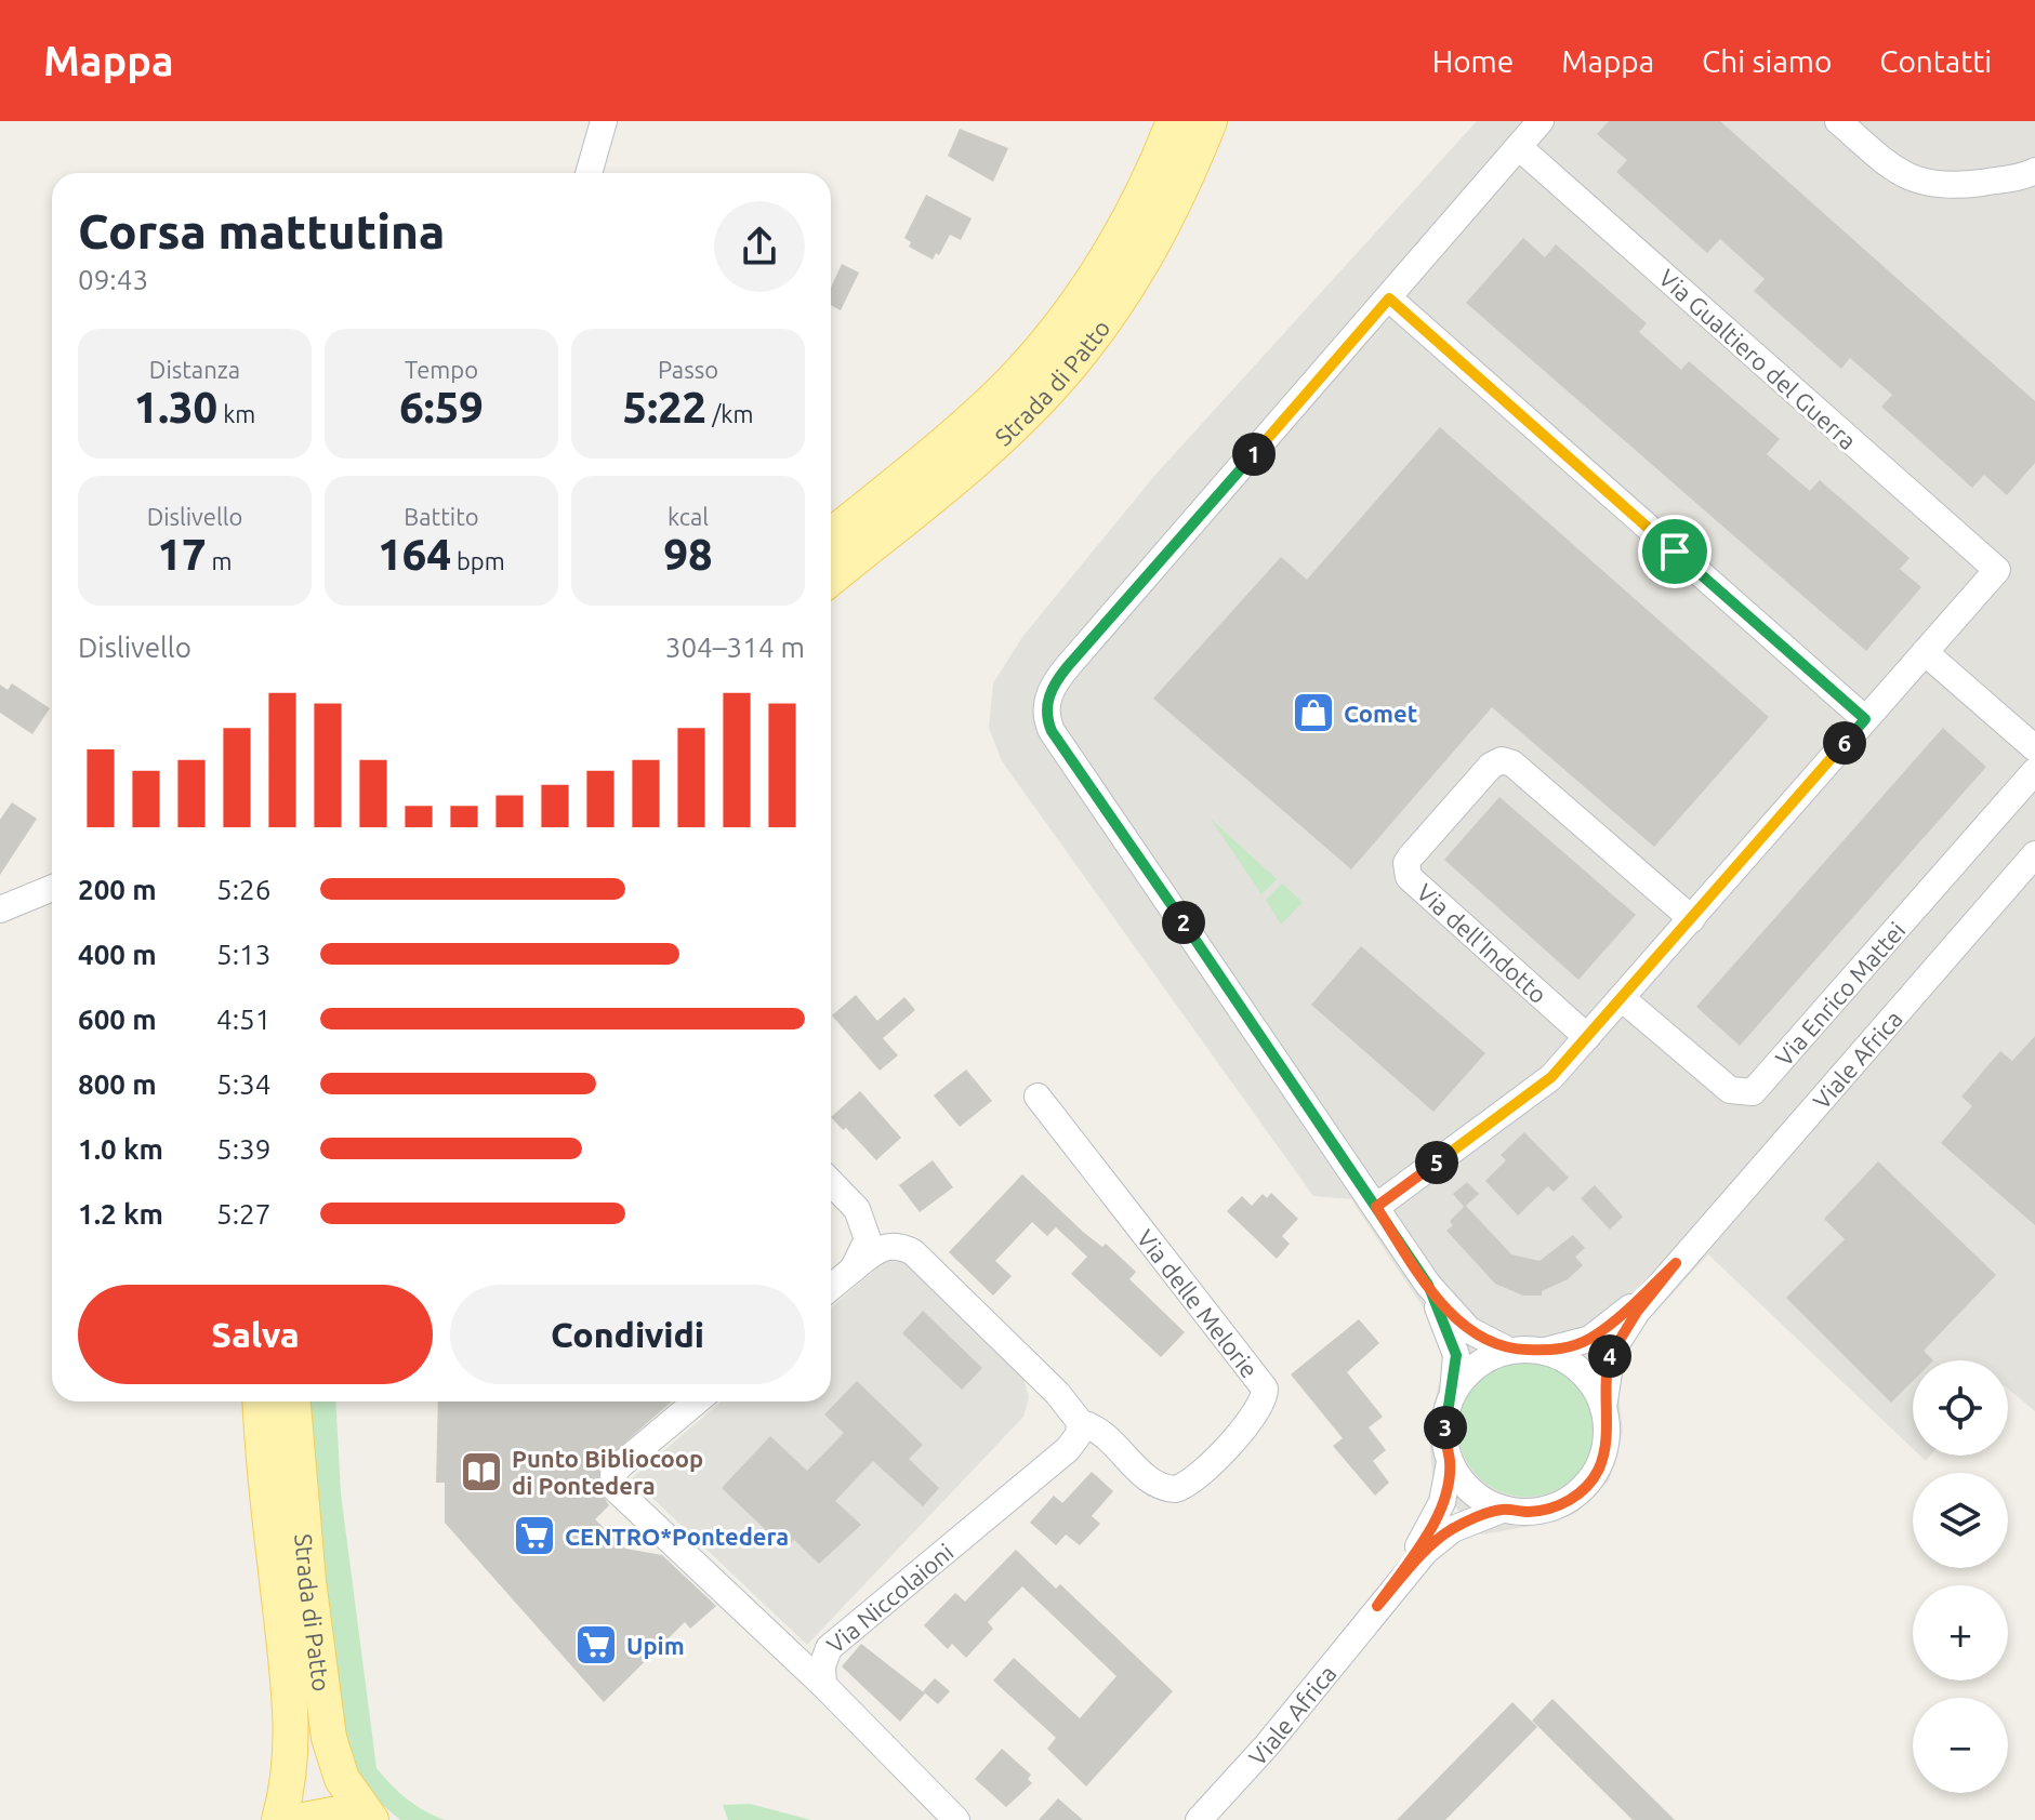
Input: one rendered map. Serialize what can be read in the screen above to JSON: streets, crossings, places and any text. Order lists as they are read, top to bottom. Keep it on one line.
{"streets":{"main road":["Strada di Patto"],"street":["Via Gualtiero del Guerra","Via dell'Indotto","Via Enrico Mattei","Viale Africa","Via delle Melorie","Via Niccolaioni"]},"crossings":[["Via delle Melorie","Via Niccolaioni"]],"places":{"shop":["Comet"],"library":["Punto Bibliocoop di Pontedera"],"supermarket":["CENTRO*Pontedera","Upim"]},"page":{"header":"Mappa","nav":["Home","Mappa","Chi siamo","Contatti"],"heading":["Corsa mattutina","09:43"],"stats":[["Distanza","1.30 km"],["Tempo","6:59"],["Passo","5:22 /km"],["Dislivello","17 m"],["Battito","164 bpm"],["kcal","98"]],"pins":["1","6","2","5","4","3"],"chart":["Dislivello","304–314 m"],"list":[{"name":"200 m","note":"5:26"},{"name":"400 m","note":"5:13"},{"name":"600 m","note":"4:51"},{"name":"800 m","note":"5:34"},{"name":"1.0 km","note":"5:39"},{"name":"1.2 km","note":"5:27"}],"buttons":["Salva","Condividi"],"map_buttons":["+","−"]}}
